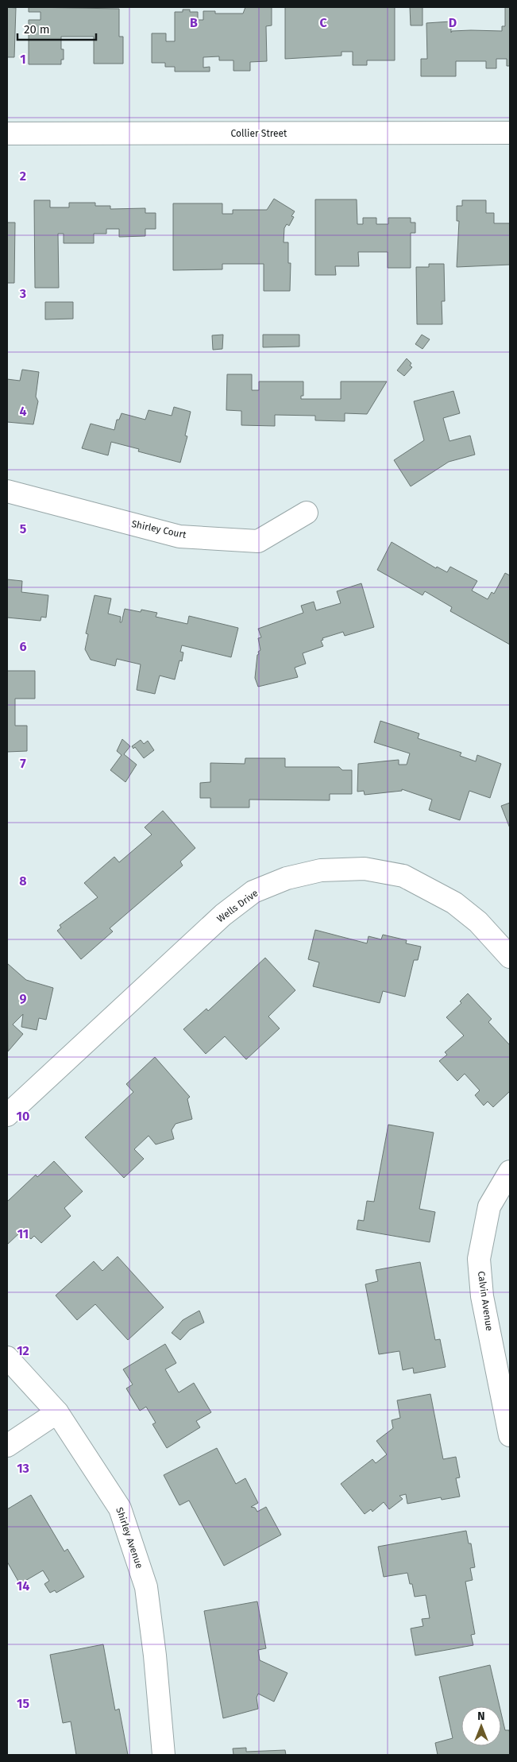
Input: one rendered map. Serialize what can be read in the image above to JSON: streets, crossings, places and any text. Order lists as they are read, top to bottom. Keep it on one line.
{"streets":{"street":["Collier Street","Shirley Court","Wells Drive","Calvin Avenue","Shirley Avenue"]},"scale_bar":"20 m","north":"top","grid":{"columns":["B","C","D"],"rows":["1","2","3","4","5","6","7","8","9","10","11","12","13","14","15"]}}
